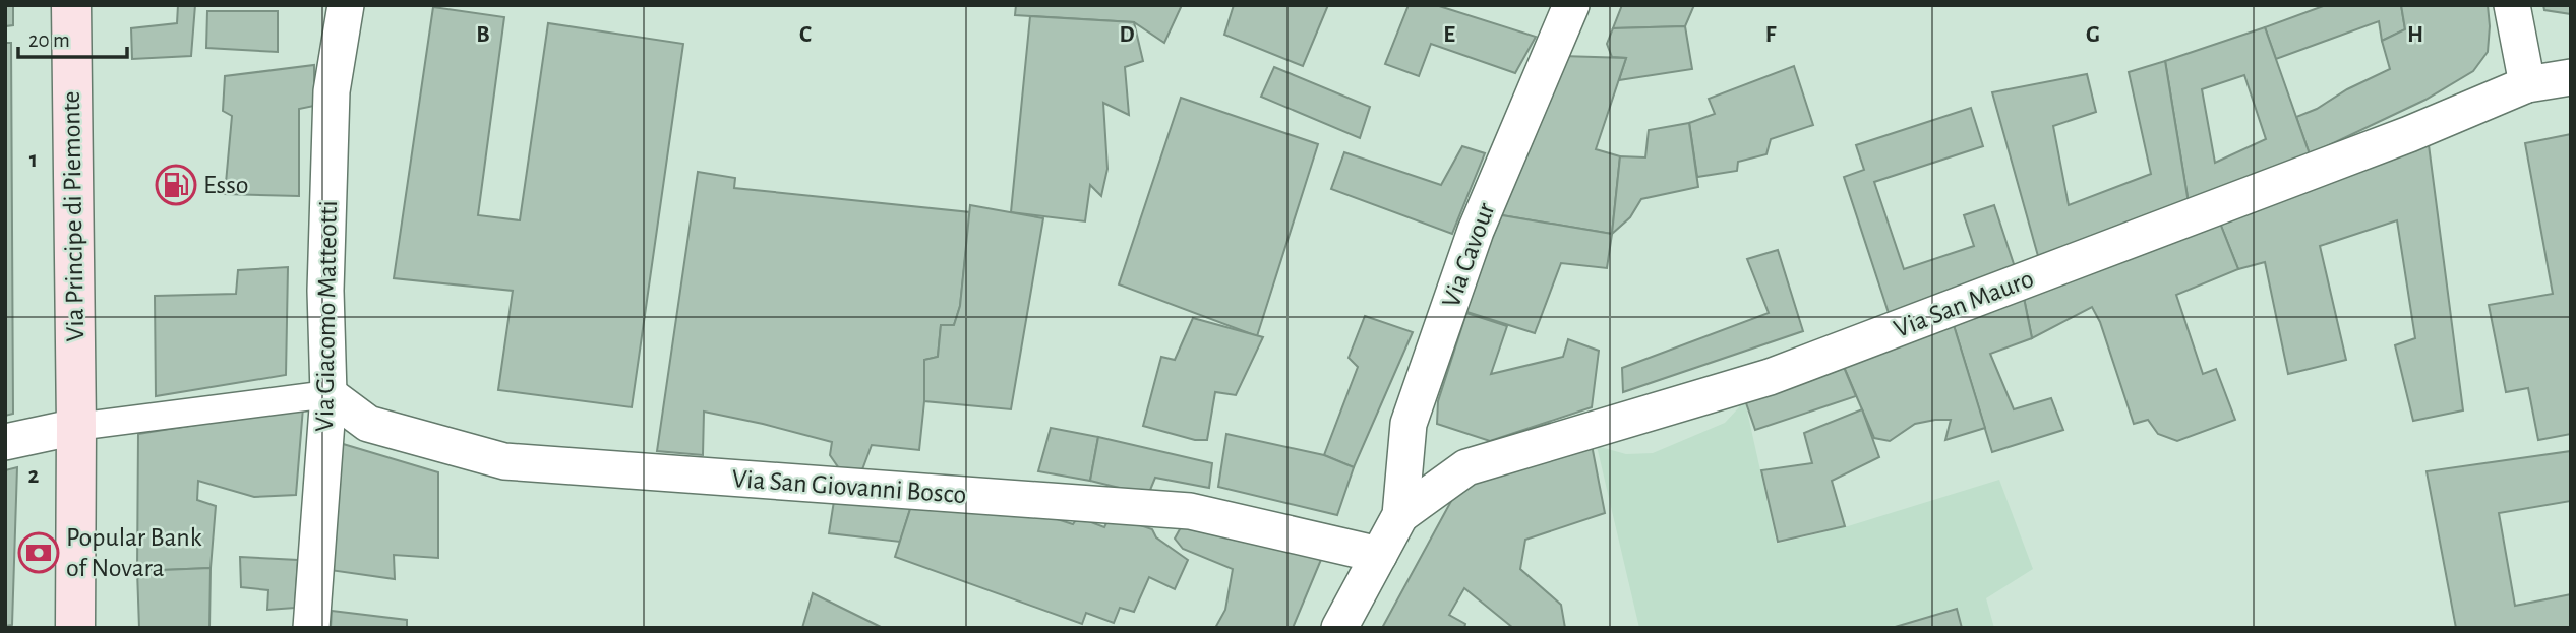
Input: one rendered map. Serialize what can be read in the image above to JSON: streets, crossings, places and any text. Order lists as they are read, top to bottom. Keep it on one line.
{"streets":{"main road":["Via Principe di Piemonte"],"street":["Via Cavour","Via San Mauro","Via Giacomo Matteotti","Via San Giovanni Bosco"]},"crossings":[["Via Cavour","Via San Mauro"],["Via Giacomo Matteotti","Via San Giovanni Bosco"]],"places":{"fuel station":["Esso"],"bank":["Popular Bank of Novara"]},"scale_bar":"20 m","grid":{"columns":["B","C","D","E","F","G","H"],"rows":["1","2"]}}
